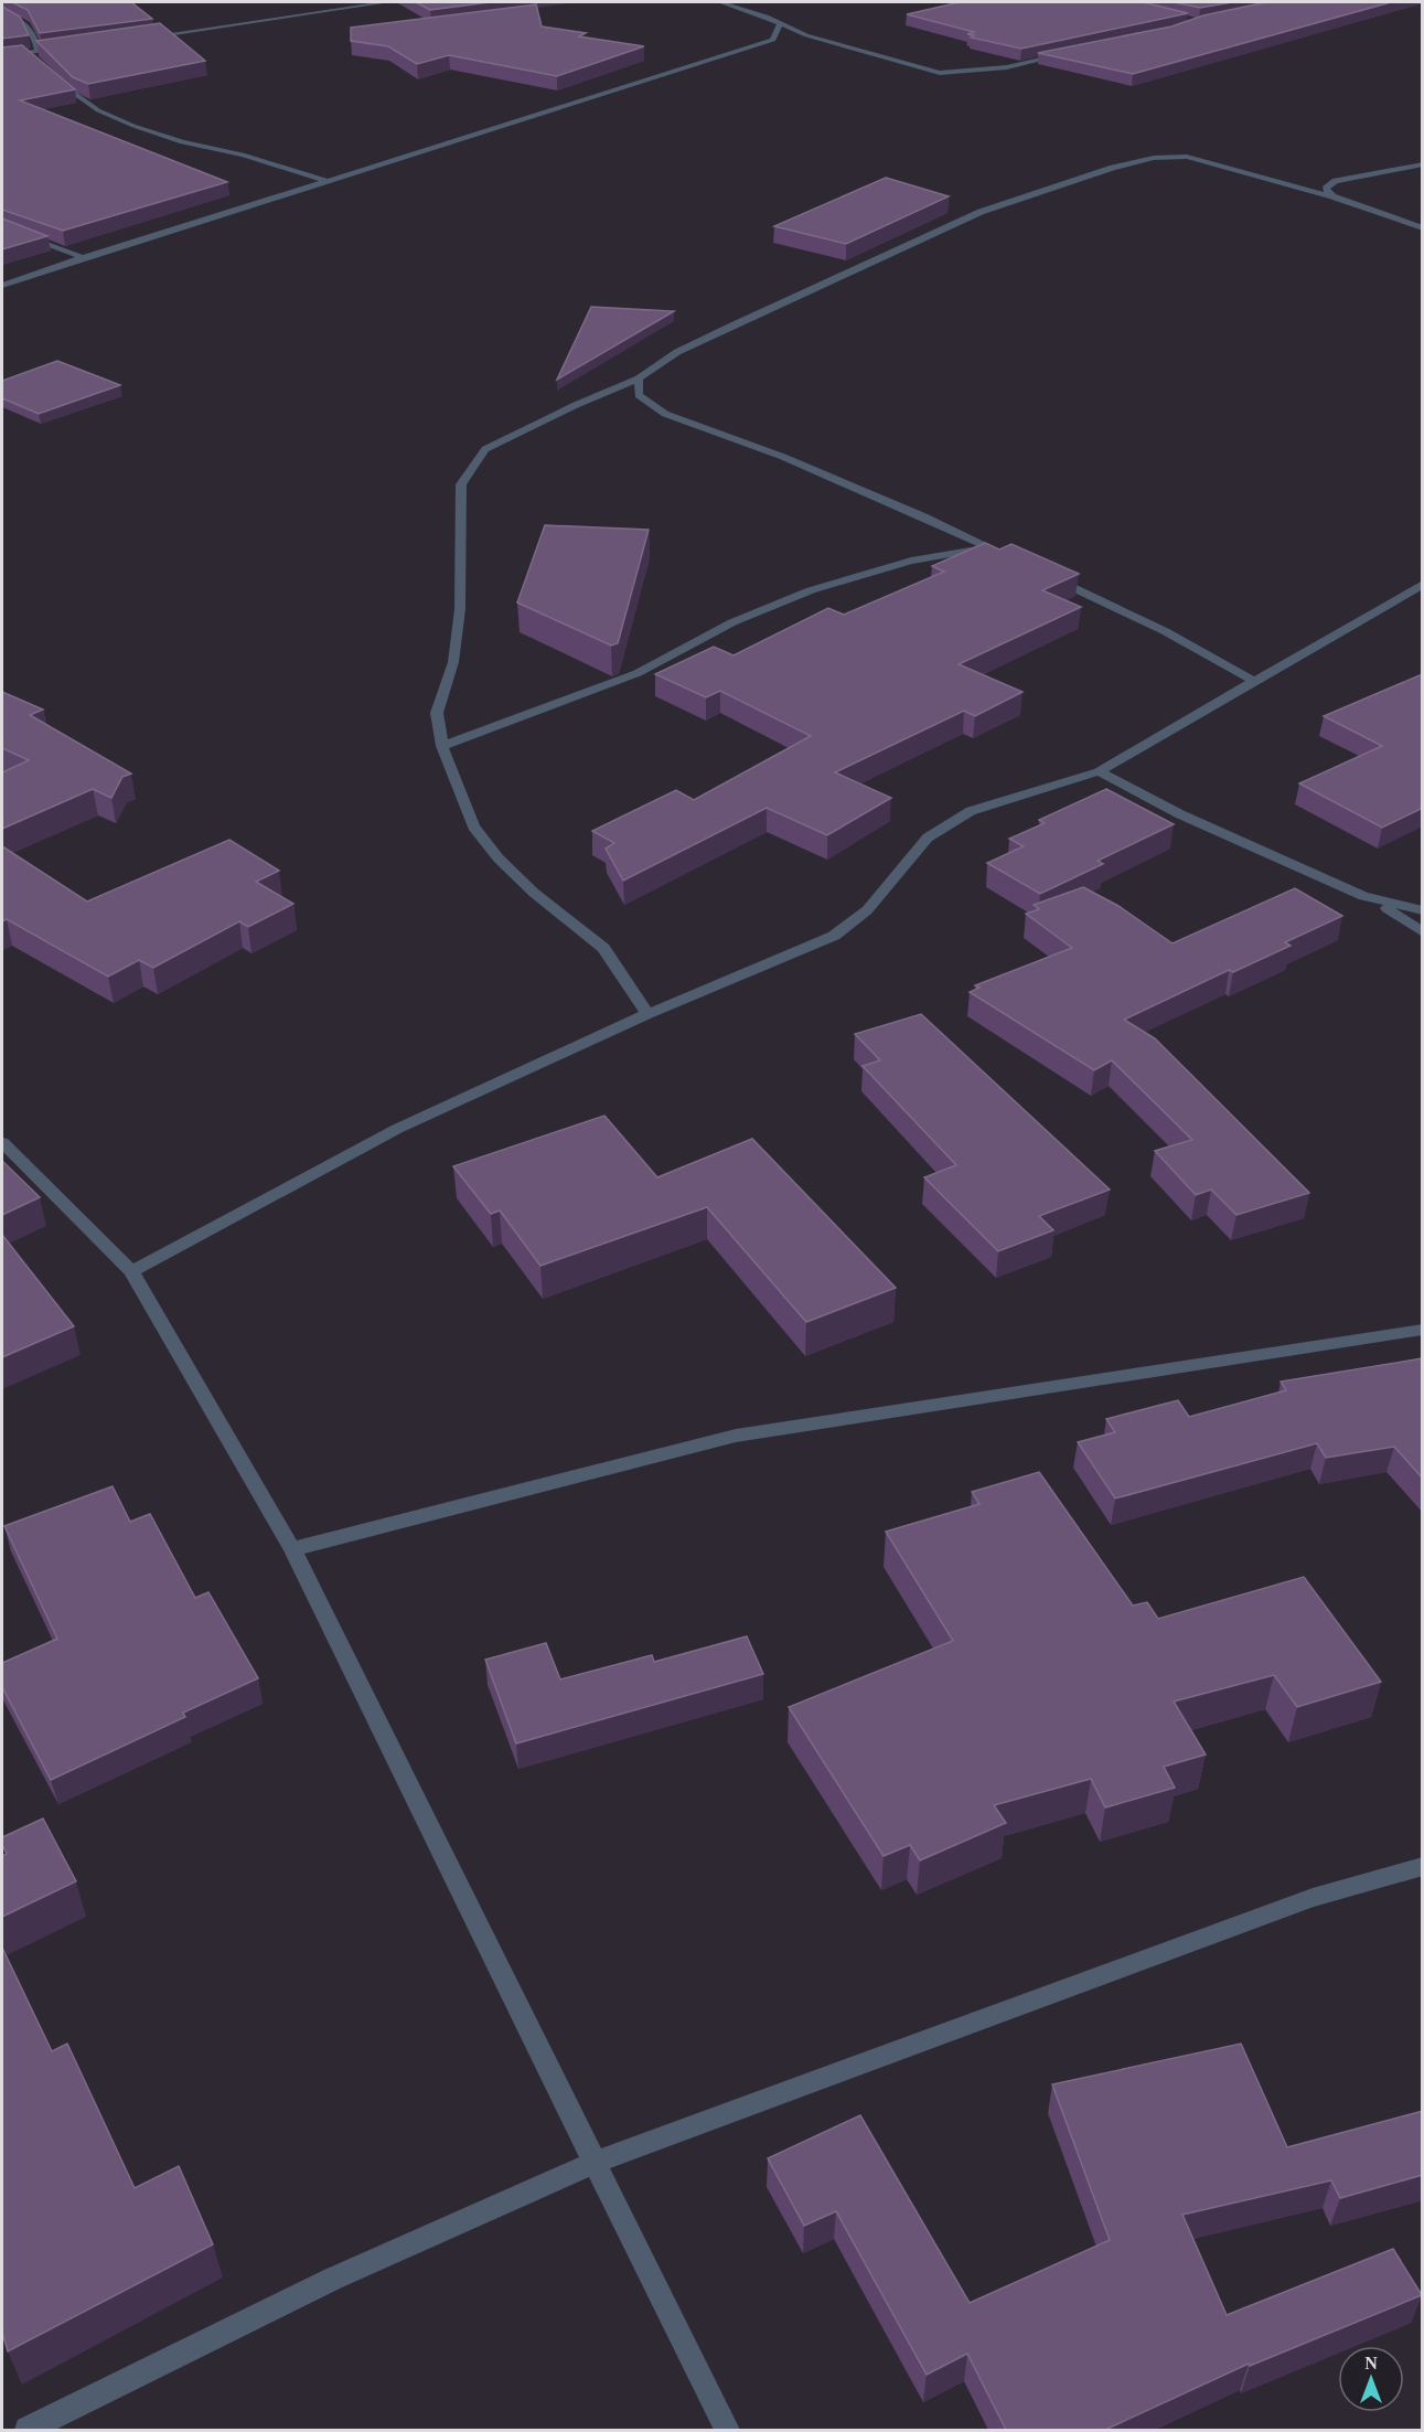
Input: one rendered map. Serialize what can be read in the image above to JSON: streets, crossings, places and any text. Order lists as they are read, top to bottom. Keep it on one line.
{"north":"top"}
